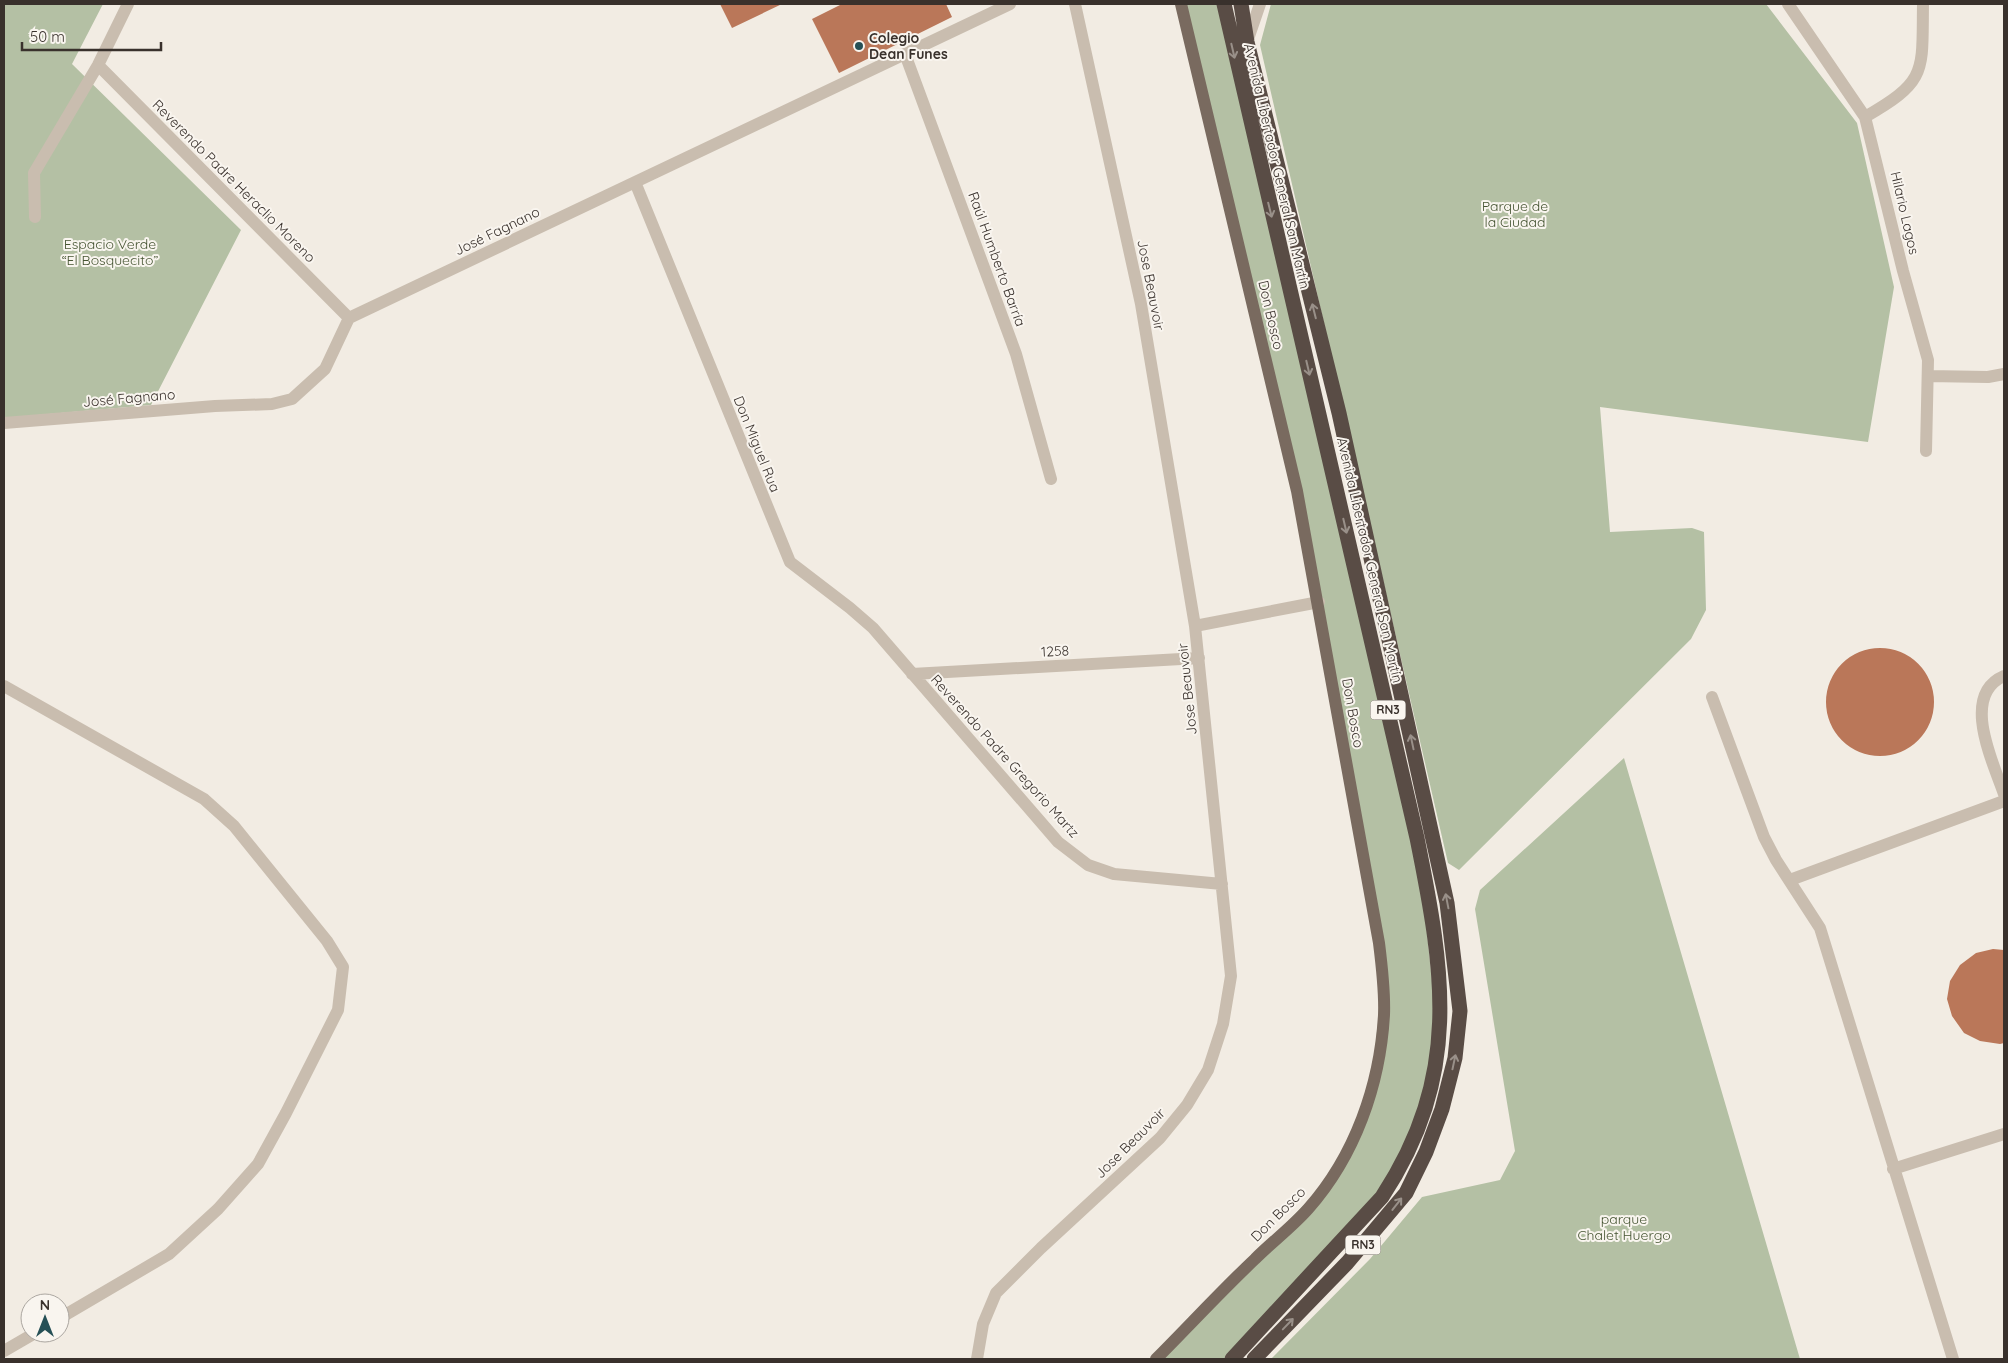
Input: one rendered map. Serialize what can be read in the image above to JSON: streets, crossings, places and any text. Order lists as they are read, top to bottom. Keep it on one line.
{"streets":{"highway":["Avenida Libertador General San Martín","RN3"],"main road":["Don Bosco"],"street":["Reverendo Padre Heraclio Moreno","Hilario Lagos","José Fagnano","Raúl Humberto Barría","Jose Beauvoir","Don Miguel Rua","1258","Reverendo Padre Gregorio Martz"]},"crossings":[["Reverendo Padre Heraclio Moreno","José Fagnano"],["José Fagnano","Raúl Humberto Barría"],["José Fagnano","Don Miguel Rua"],["Jose Beauvoir","1258"],["Jose Beauvoir","Reverendo Padre Gregorio Martz"],["Don Miguel Rua","1258"],["Don Miguel Rua","Reverendo Padre Gregorio Martz"],["1258","Reverendo Padre Gregorio Martz"]],"parks":["Parque de la Ciudad","Espacio Verde “El Bosquecito”","parque Chalet Huergo"],"places":["Colegio Dean Funes"],"scale_bar":"50 m","north":"top"}
